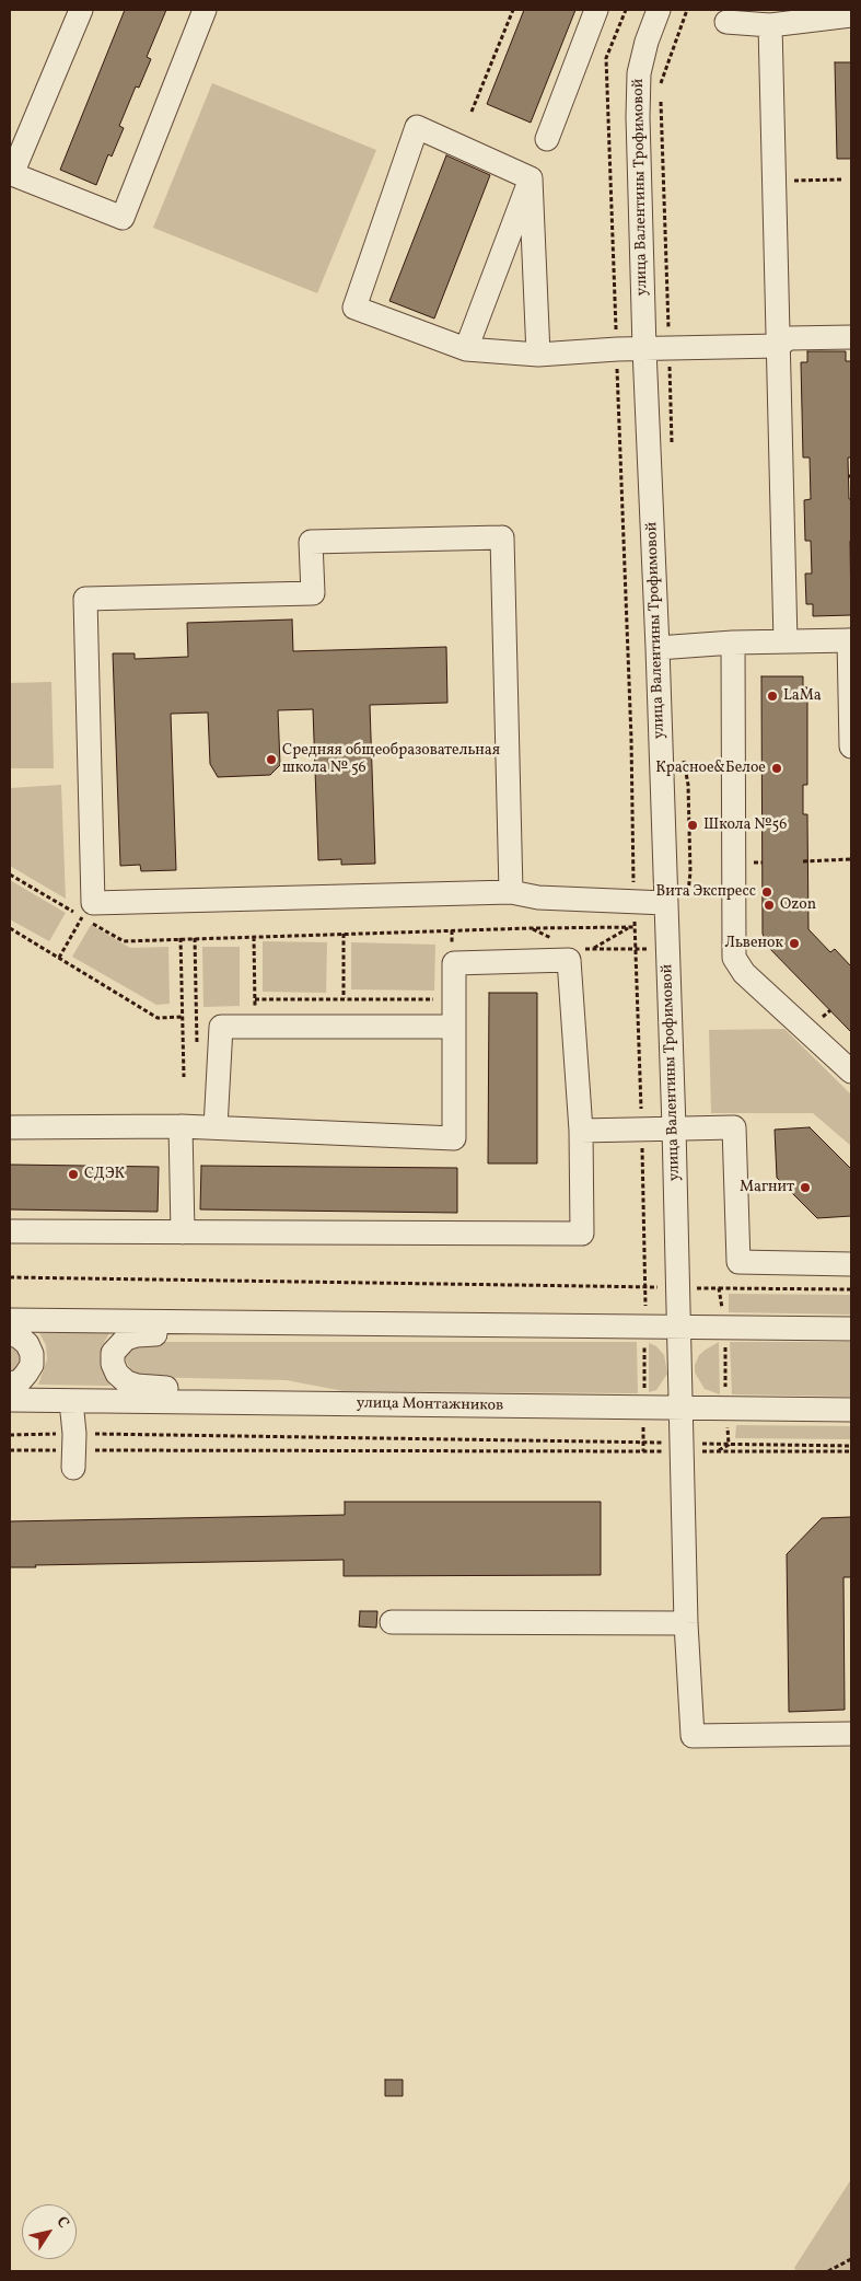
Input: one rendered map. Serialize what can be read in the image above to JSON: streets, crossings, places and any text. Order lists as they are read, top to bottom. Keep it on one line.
{"streets":{"street":["улица Валентины Трофимовой","улица Монтажников"]},"crossings":[["улица Валентины Трофимовой","улица Монтажников"]],"places":["LaMa","Средняя общеобразовательная школа № 56","Красное&Белое","Школа №56","Вита Экспресс","Ozon","Львенок","СДЭК","Магнит"],"north":"top right"}
